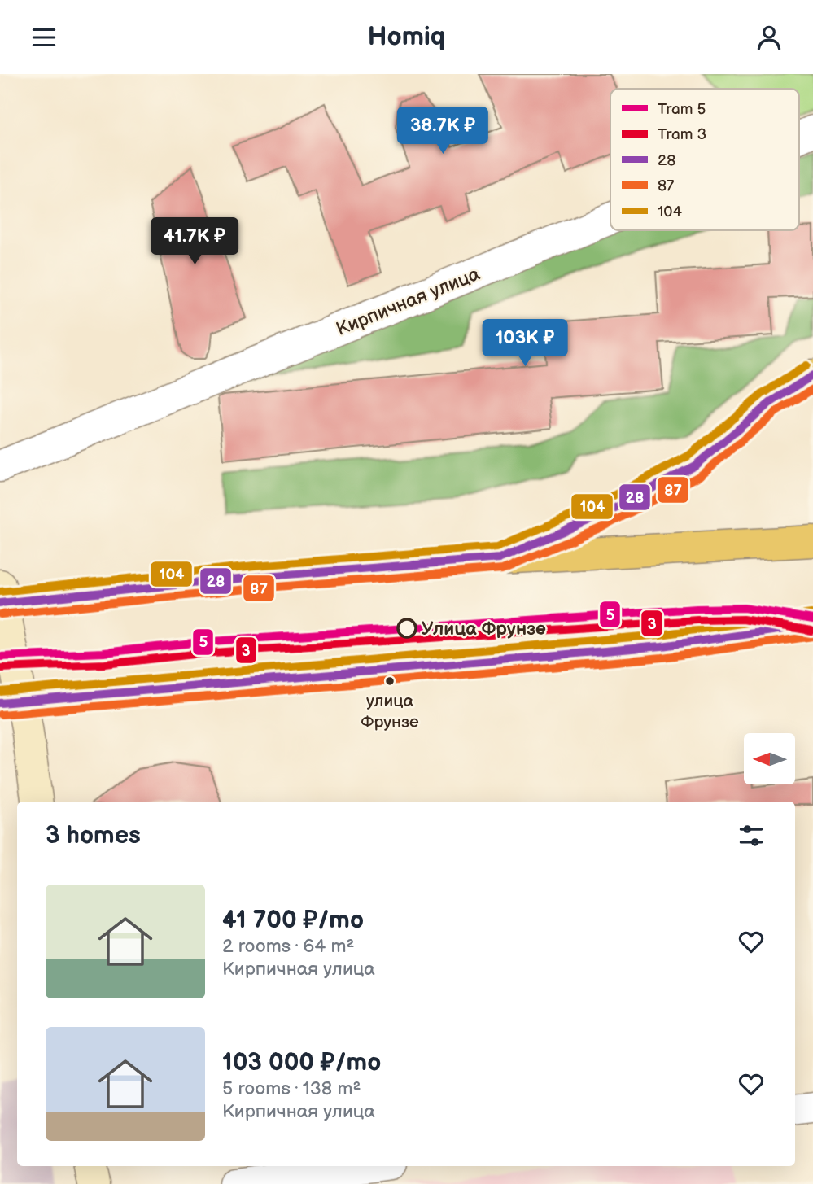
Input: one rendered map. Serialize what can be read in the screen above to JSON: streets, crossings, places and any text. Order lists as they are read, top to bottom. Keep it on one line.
{"streets":{"street":["Кирпичная улица"]},"places":["Улица Фрунзе","улица Фрунзе"],"lines":["transit line 104","transit line 28","transit line 87","tram line 5","tram line 3"],"legend":["Tram 5","Tram 3","28","87","104"],"north":"left","page":{"header":"Homiq","price":["38.7K ₽","41.7K ₽","103K ₽"],"heading":"3 homes","list":[{"name":"41 700 ₽/mo","note":"2 rooms · 64 m² · Кирпичная улица"},{"name":"103 000 ₽/mo","note":"5 rooms · 138 m² · Кирпичная улица"}]}}
